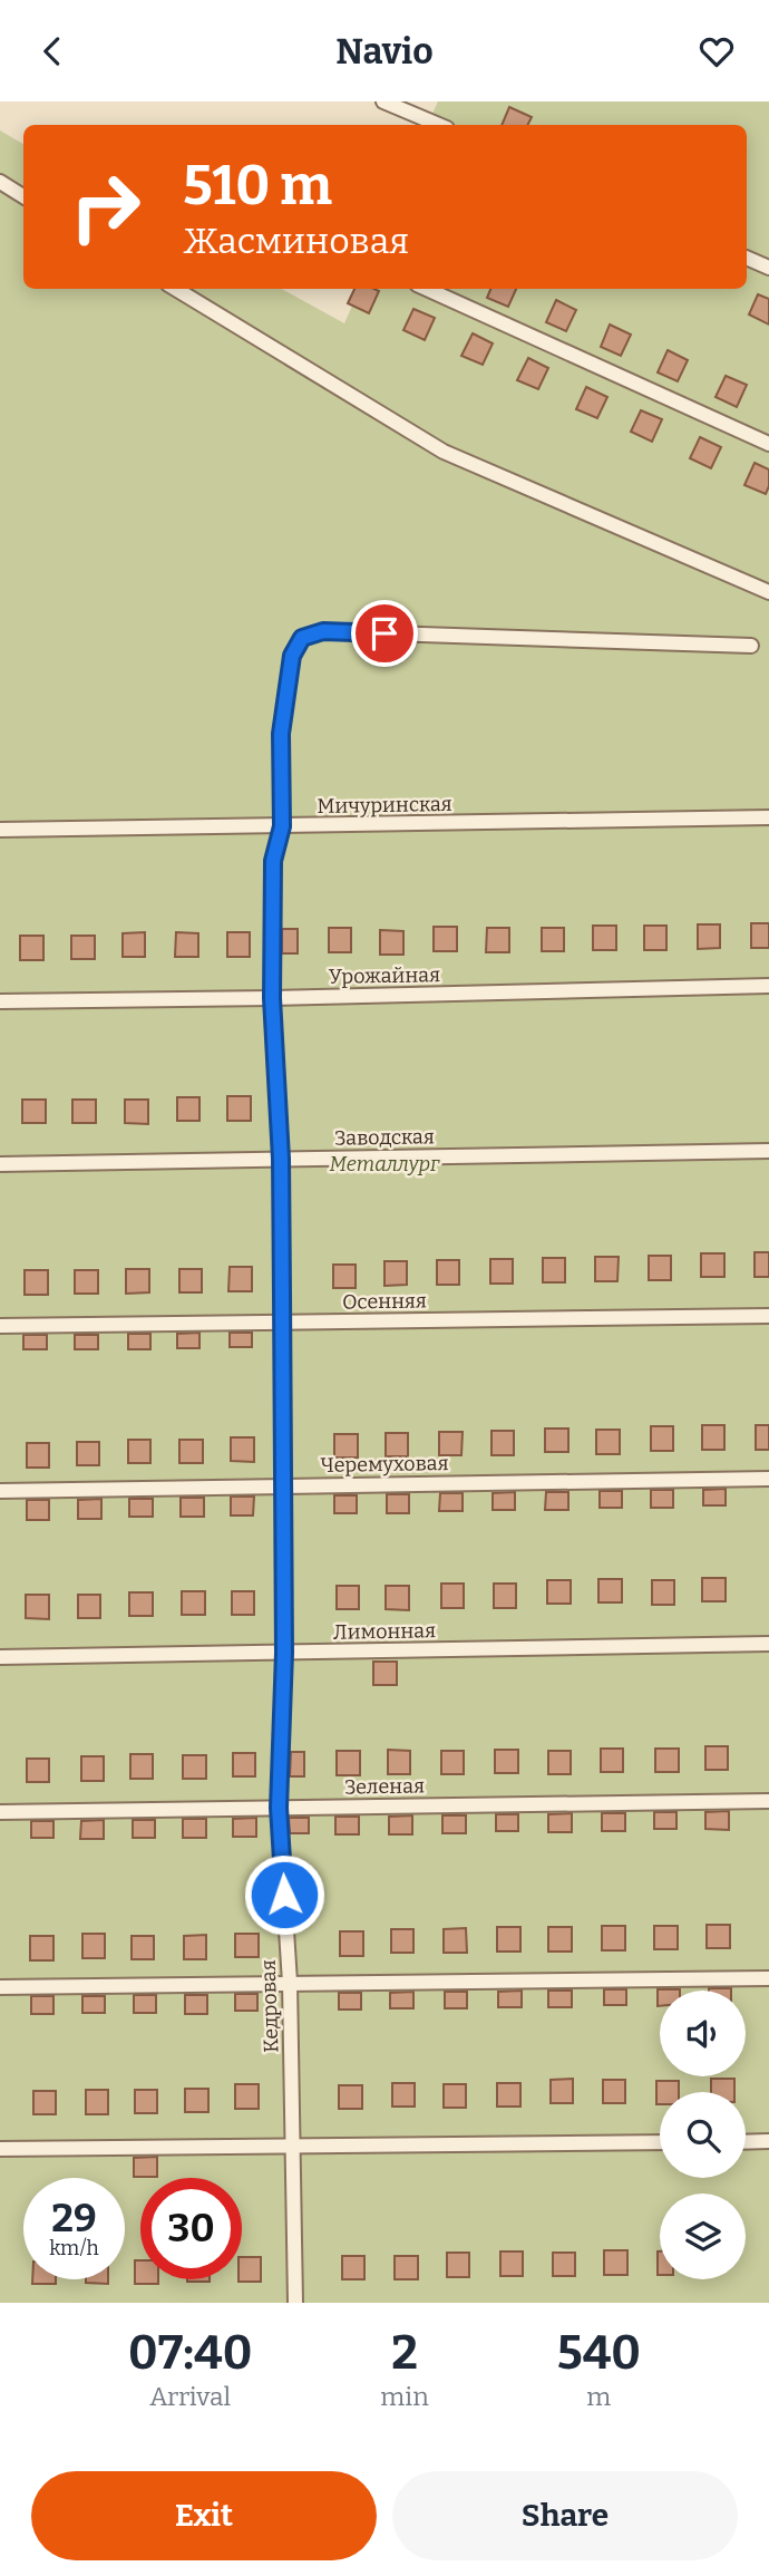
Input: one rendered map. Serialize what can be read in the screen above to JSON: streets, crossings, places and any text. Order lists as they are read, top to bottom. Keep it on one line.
{"streets":{"street":["Мичуринская","Урожайная","Заводская","Осенняя","Черемуховая","Лимонная","Зеленая","Кедровая"]},"crossings":[["Мичуринская","Кедровая"],["Урожайная","Кедровая"],["Заводская","Кедровая"],["Осенняя","Кедровая"],["Черемуховая","Кедровая"],["Лимонная","Кедровая"],["Зеленая","Кедровая"]],"parks":["Металлург"],"page":{"header":"Navio","turn":["510 m","Жасминовая"],"speed":"29 km/h","limit":"30","eta":["07:40","Arrival","2","min","540","m"],"buttons":["Exit","Share"]}}
